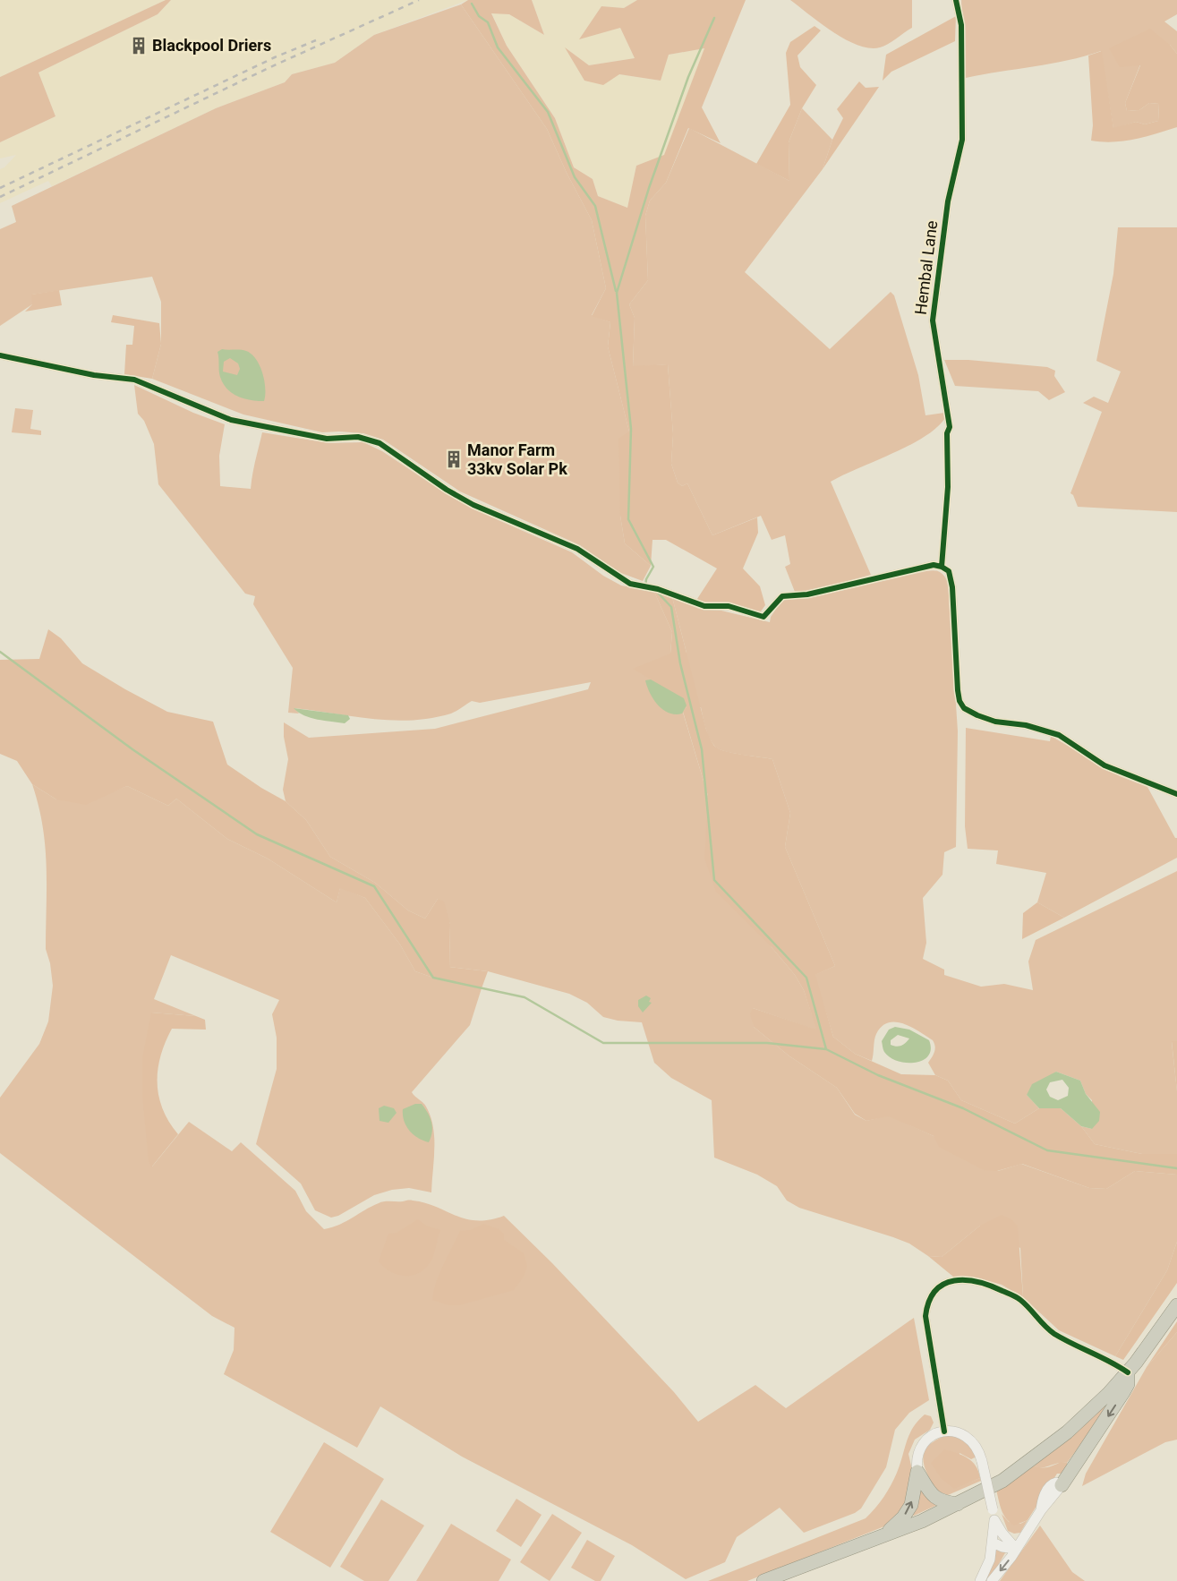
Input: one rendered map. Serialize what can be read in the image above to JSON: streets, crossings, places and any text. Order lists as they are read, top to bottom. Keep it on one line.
{"streets":{"street":["Hembal Lane"]},"places":{"building":["Blackpool Driers","Manor Farm 33kv Solar Pk"]}}
